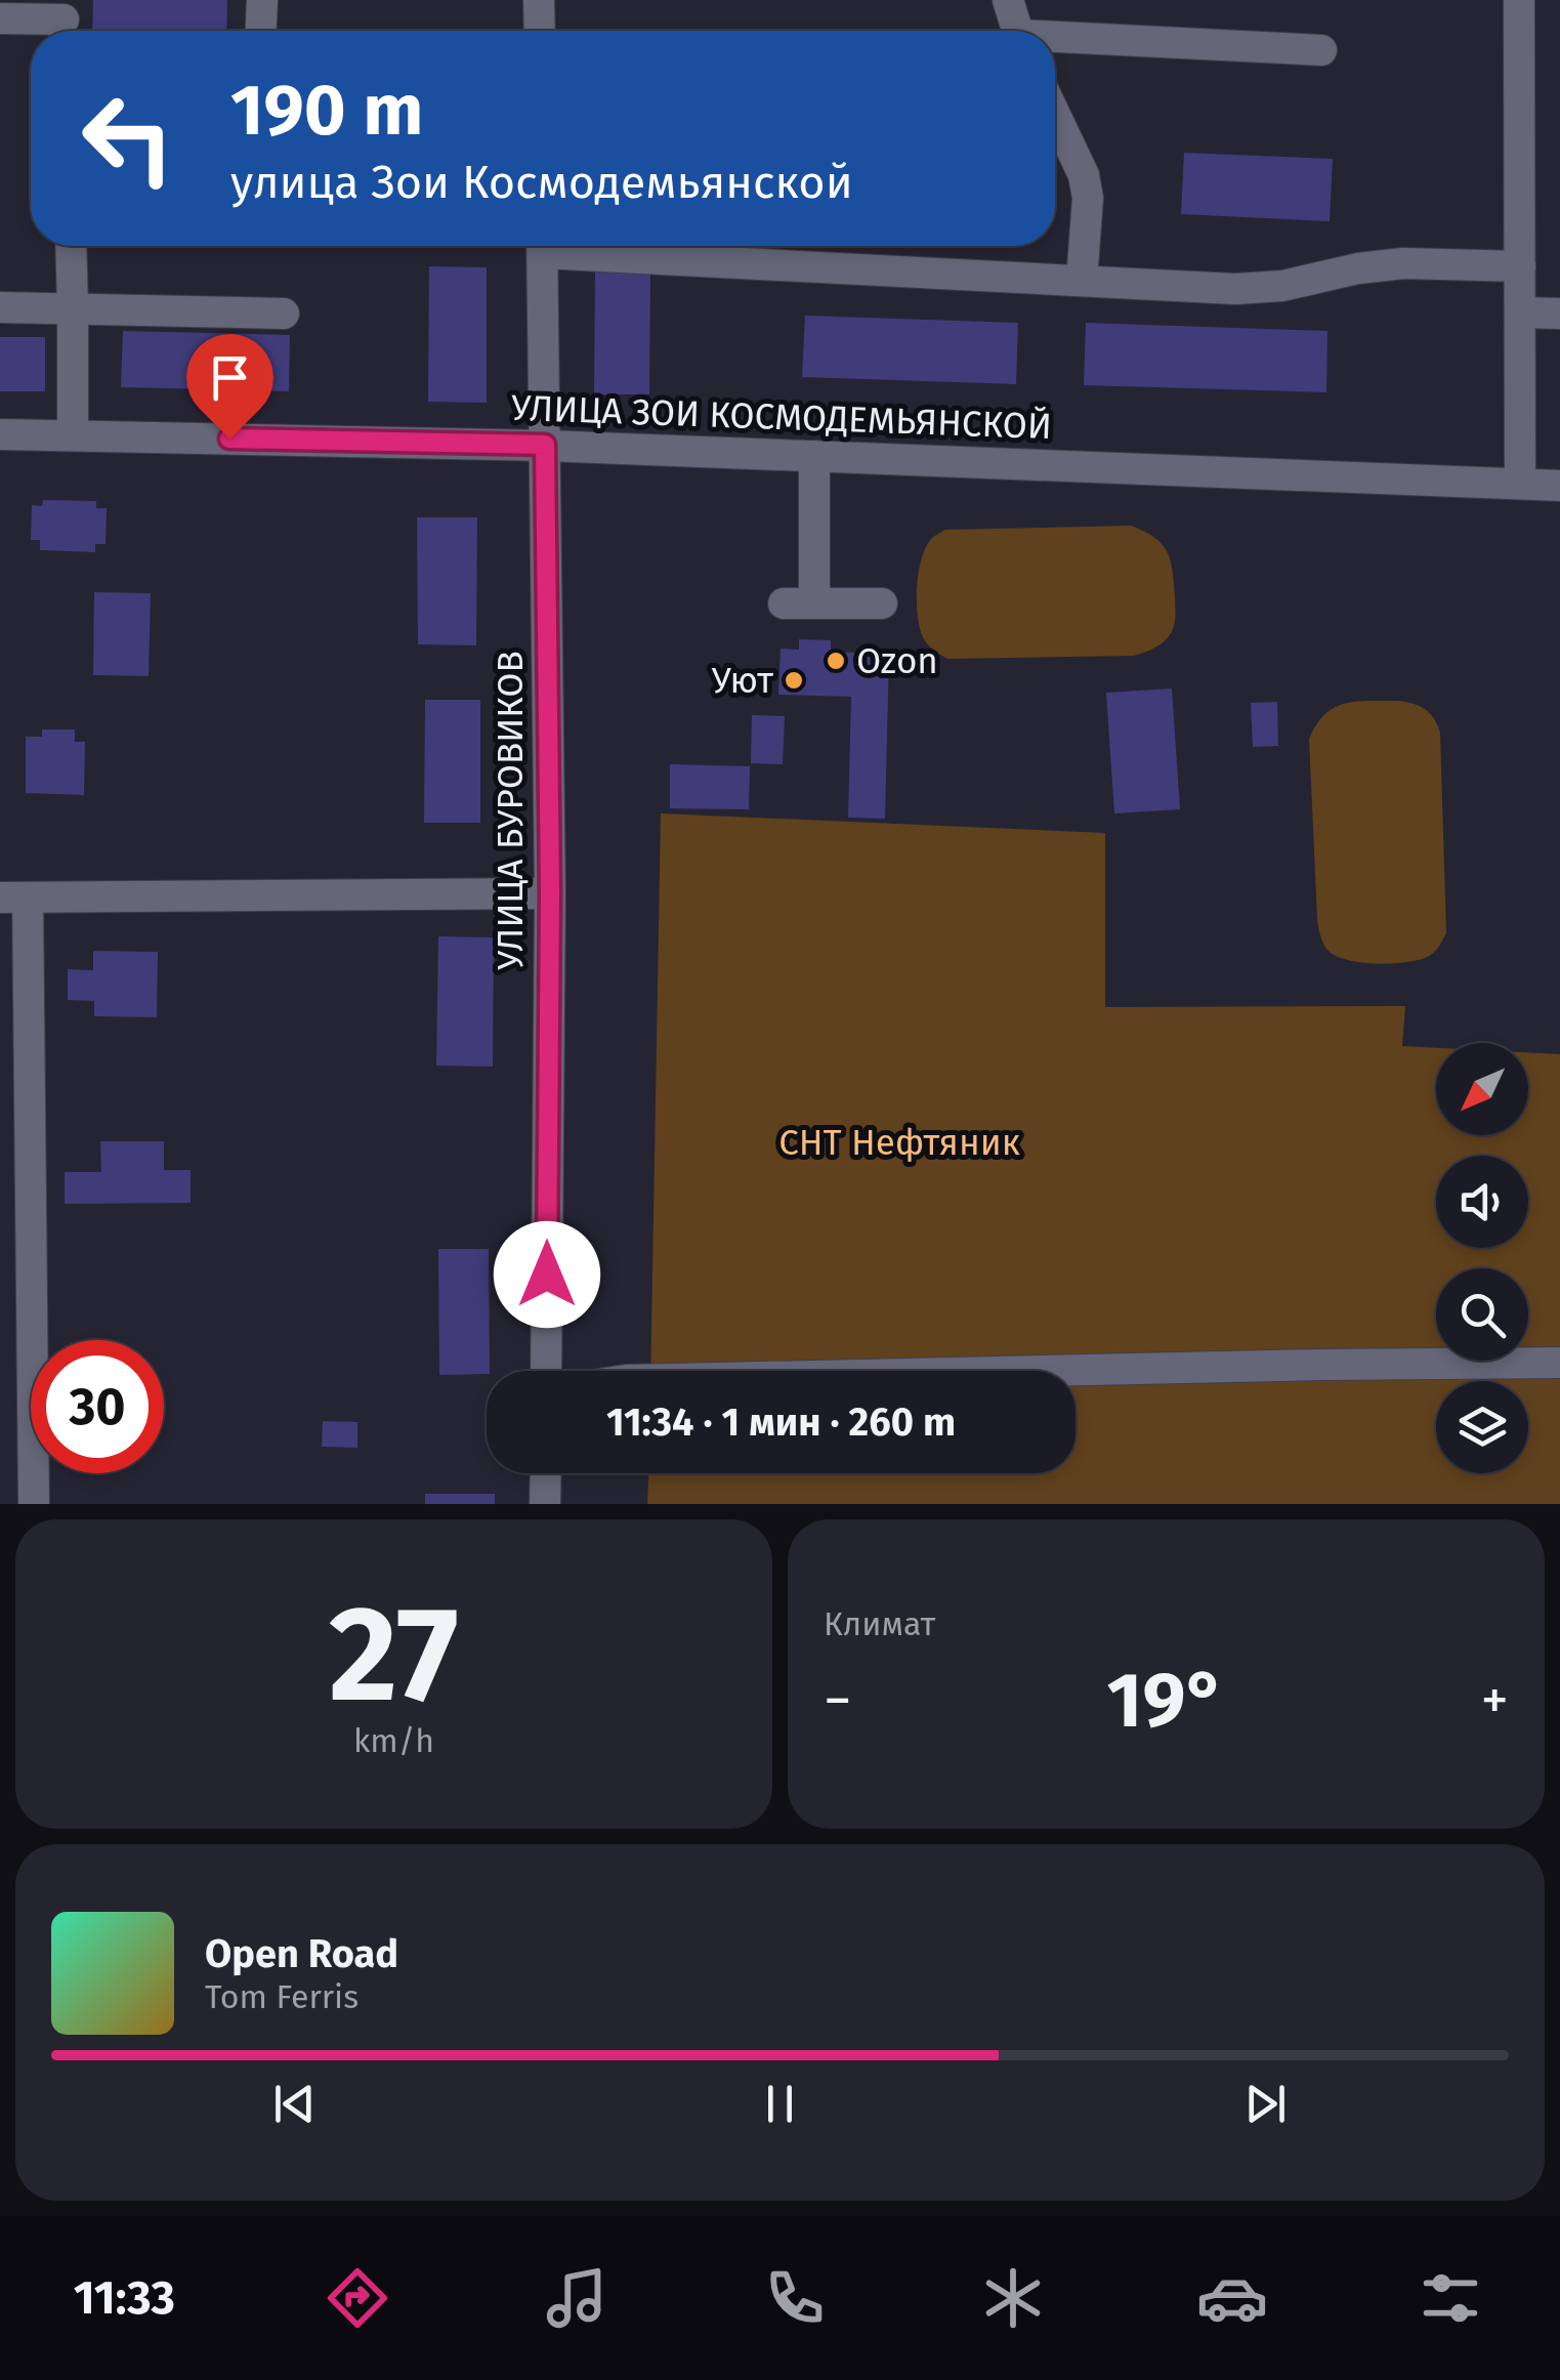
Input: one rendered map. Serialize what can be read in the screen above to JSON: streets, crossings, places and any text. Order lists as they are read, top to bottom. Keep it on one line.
{"streets":{"street":["УЛИЦА ЗОИ КОСМОДЕМЬЯНСКОЙ","УЛИЦА БУРОВИКОВ"]},"crossings":[["УЛИЦА ЗОИ КОСМОДЕМЬЯНСКОЙ","УЛИЦА БУРОВИКОВ"]],"parks":["СНТ Нефтяник"],"places":["Ozon","Уют"],"north":"bottom left","page":{"turn":["190 m","улица Зои Космодемьянской"],"limit":"30","trip":"11:34 · 1 мин · 260 m","tile":[["27","km/h"],"Климат"],"heat":["−","19°","+"],"song":["Open Road","Tom Ferris"],"tabs":"11:33"}}
